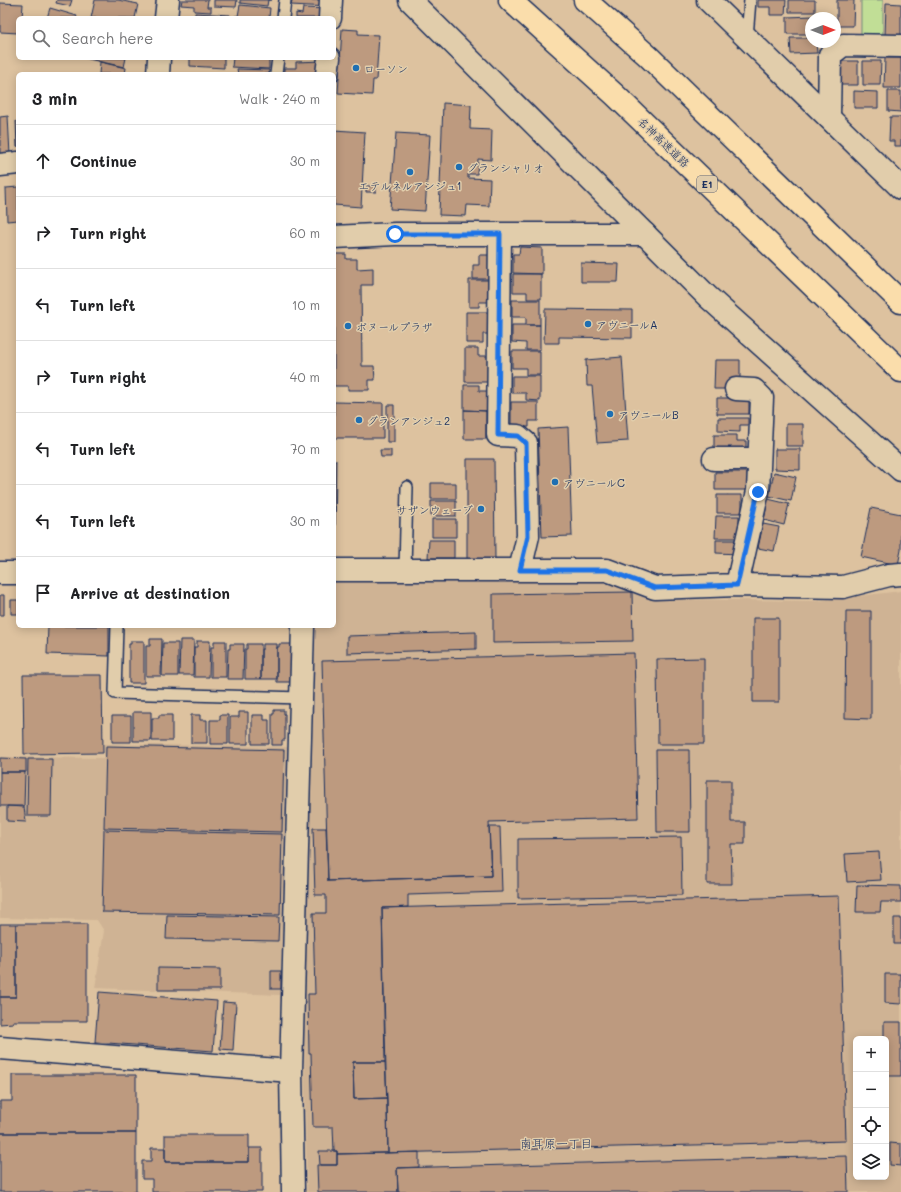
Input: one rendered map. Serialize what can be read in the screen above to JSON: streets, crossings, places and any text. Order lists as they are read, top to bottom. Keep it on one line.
{"streets":{"highway":["名神高速道路","E1"]},"districts":["南耳原一丁目"],"places":["ローソン","グランシャリオ","エテルネルアンジュ1","アヴニールA","ボヌールプラザ","アヴニールB","グランアンジュ2","アヴニールC","サザンウェーブ"],"north":"right","page":{"search":"Search here","heading":["3 min","Walk · 240 m"],"list":[["Continue","30 m"],["Turn right","60 m"],["Turn left","10 m"],["Turn right","40 m"],["Turn left","70 m"],["Turn left","30 m"],"Arrive at destination"],"map_buttons":["+","−"]}}
